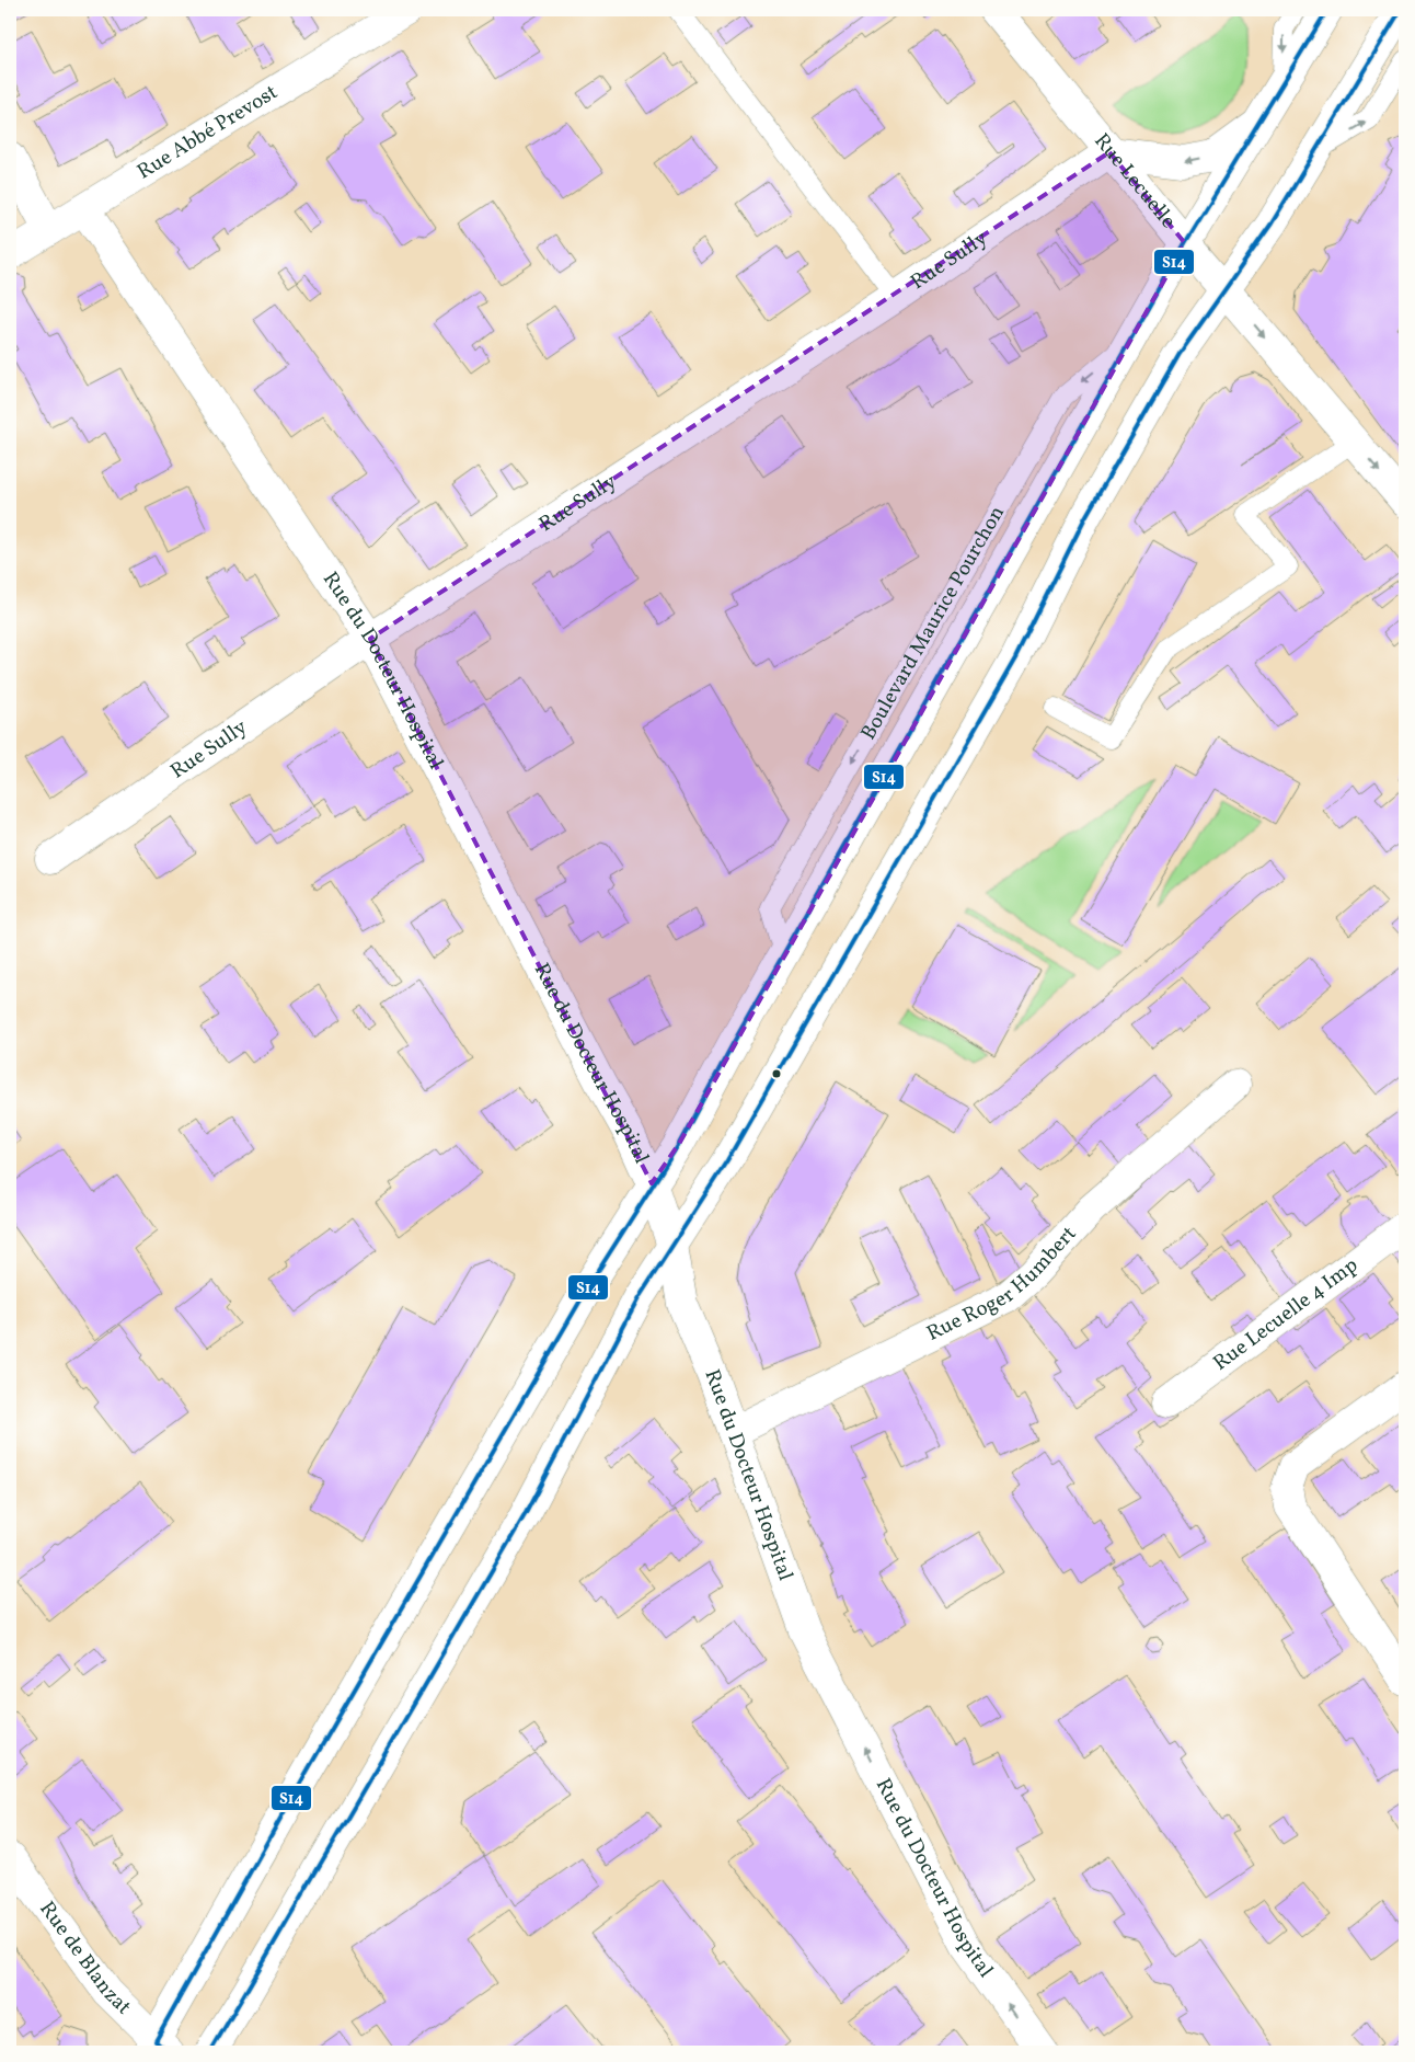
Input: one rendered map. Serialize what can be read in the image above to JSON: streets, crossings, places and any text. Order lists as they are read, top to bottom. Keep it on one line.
{"streets":{"street":["Rue Abbé Prevost","Rue Lecuelle","Rue Sully","Boulevard Maurice Pourchon","Rue du Docteur Hospital","Rue Roger Humbert","Rue Lecuelle 4 Imp","Rue de Blanzat"]},"crossings":[["Rue Abbé Prevost","Rue du Docteur Hospital"],["Rue Lecuelle","Rue Sully"],["Rue Lecuelle","Boulevard Maurice Pourchon"],["Rue Sully","Boulevard Maurice Pourchon"],["Rue Sully","Rue du Docteur Hospital"],["Boulevard Maurice Pourchon","Rue du Docteur Hospital"],["Boulevard Maurice Pourchon","Rue de Blanzat"],["Rue du Docteur Hospital","Rue Roger Humbert"]],"one_way":["Rue Lecuelle"],"lines":["transit line S14"]}
